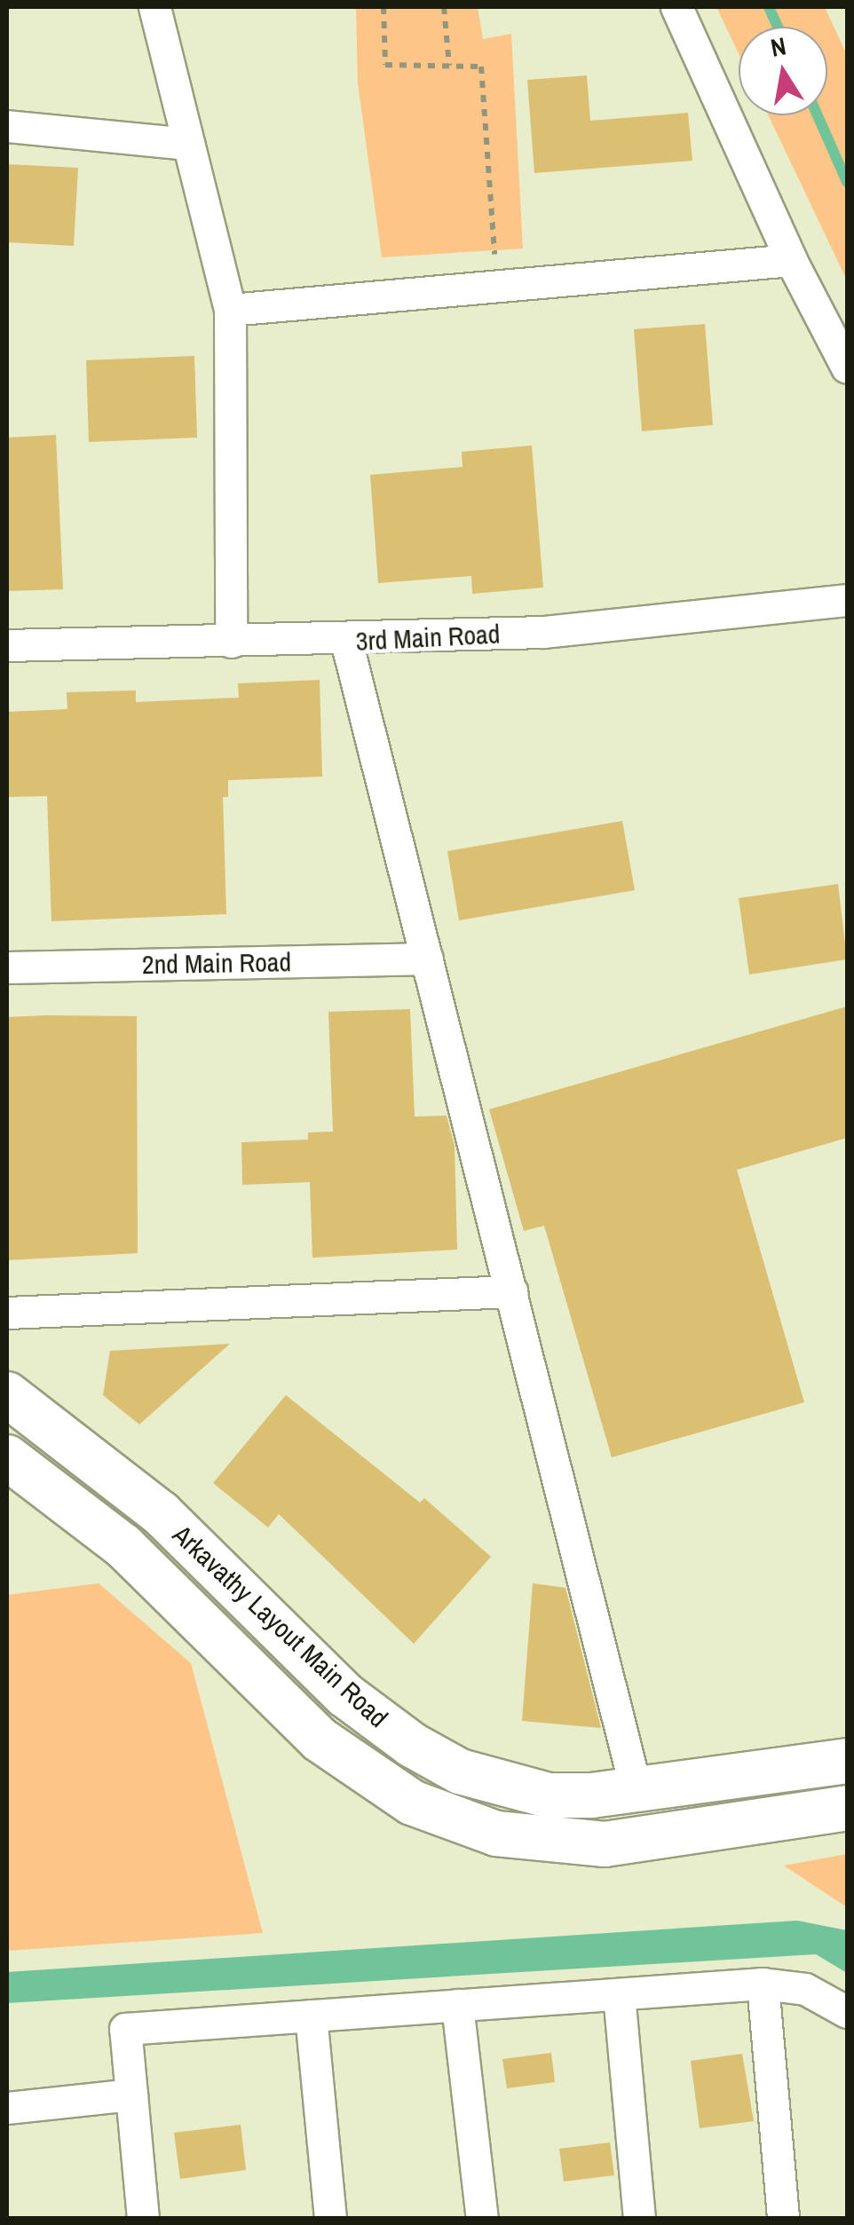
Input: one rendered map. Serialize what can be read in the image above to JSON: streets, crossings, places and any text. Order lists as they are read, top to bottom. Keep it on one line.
{"streets":{"main road":["Arkavathy Layout Main Road"],"street":["3rd Main Road","2nd Main Road"]},"north":"top"}
